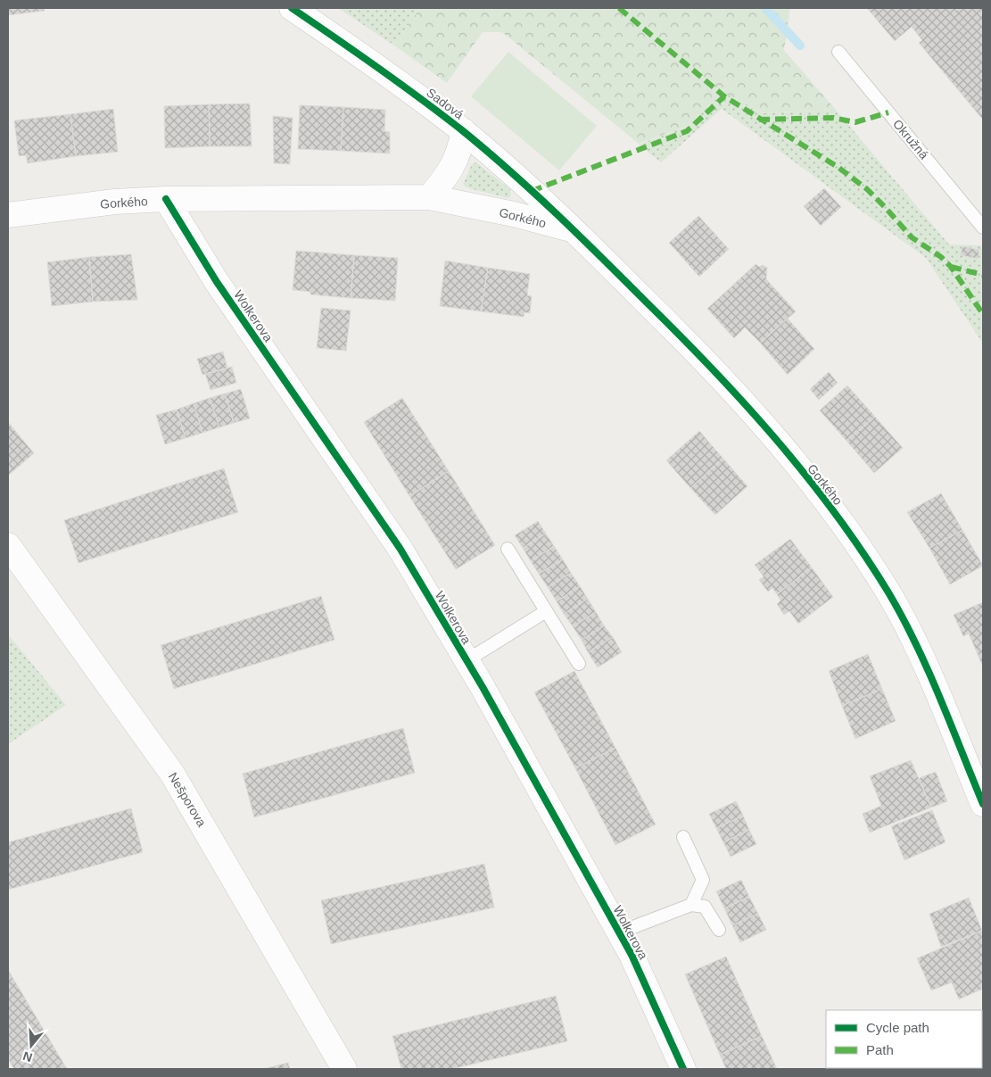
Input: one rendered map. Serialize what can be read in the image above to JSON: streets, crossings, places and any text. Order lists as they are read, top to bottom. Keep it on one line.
{"streets":{"street":["Sadová","Gorkého","Wolkerova","Nešporova"],"lane":["Okružná"]},"crossings":[["Sadová","Gorkého"],["Gorkého","Wolkerova"]],"legend":["Cycle path","Path"],"north":"bottom"}
